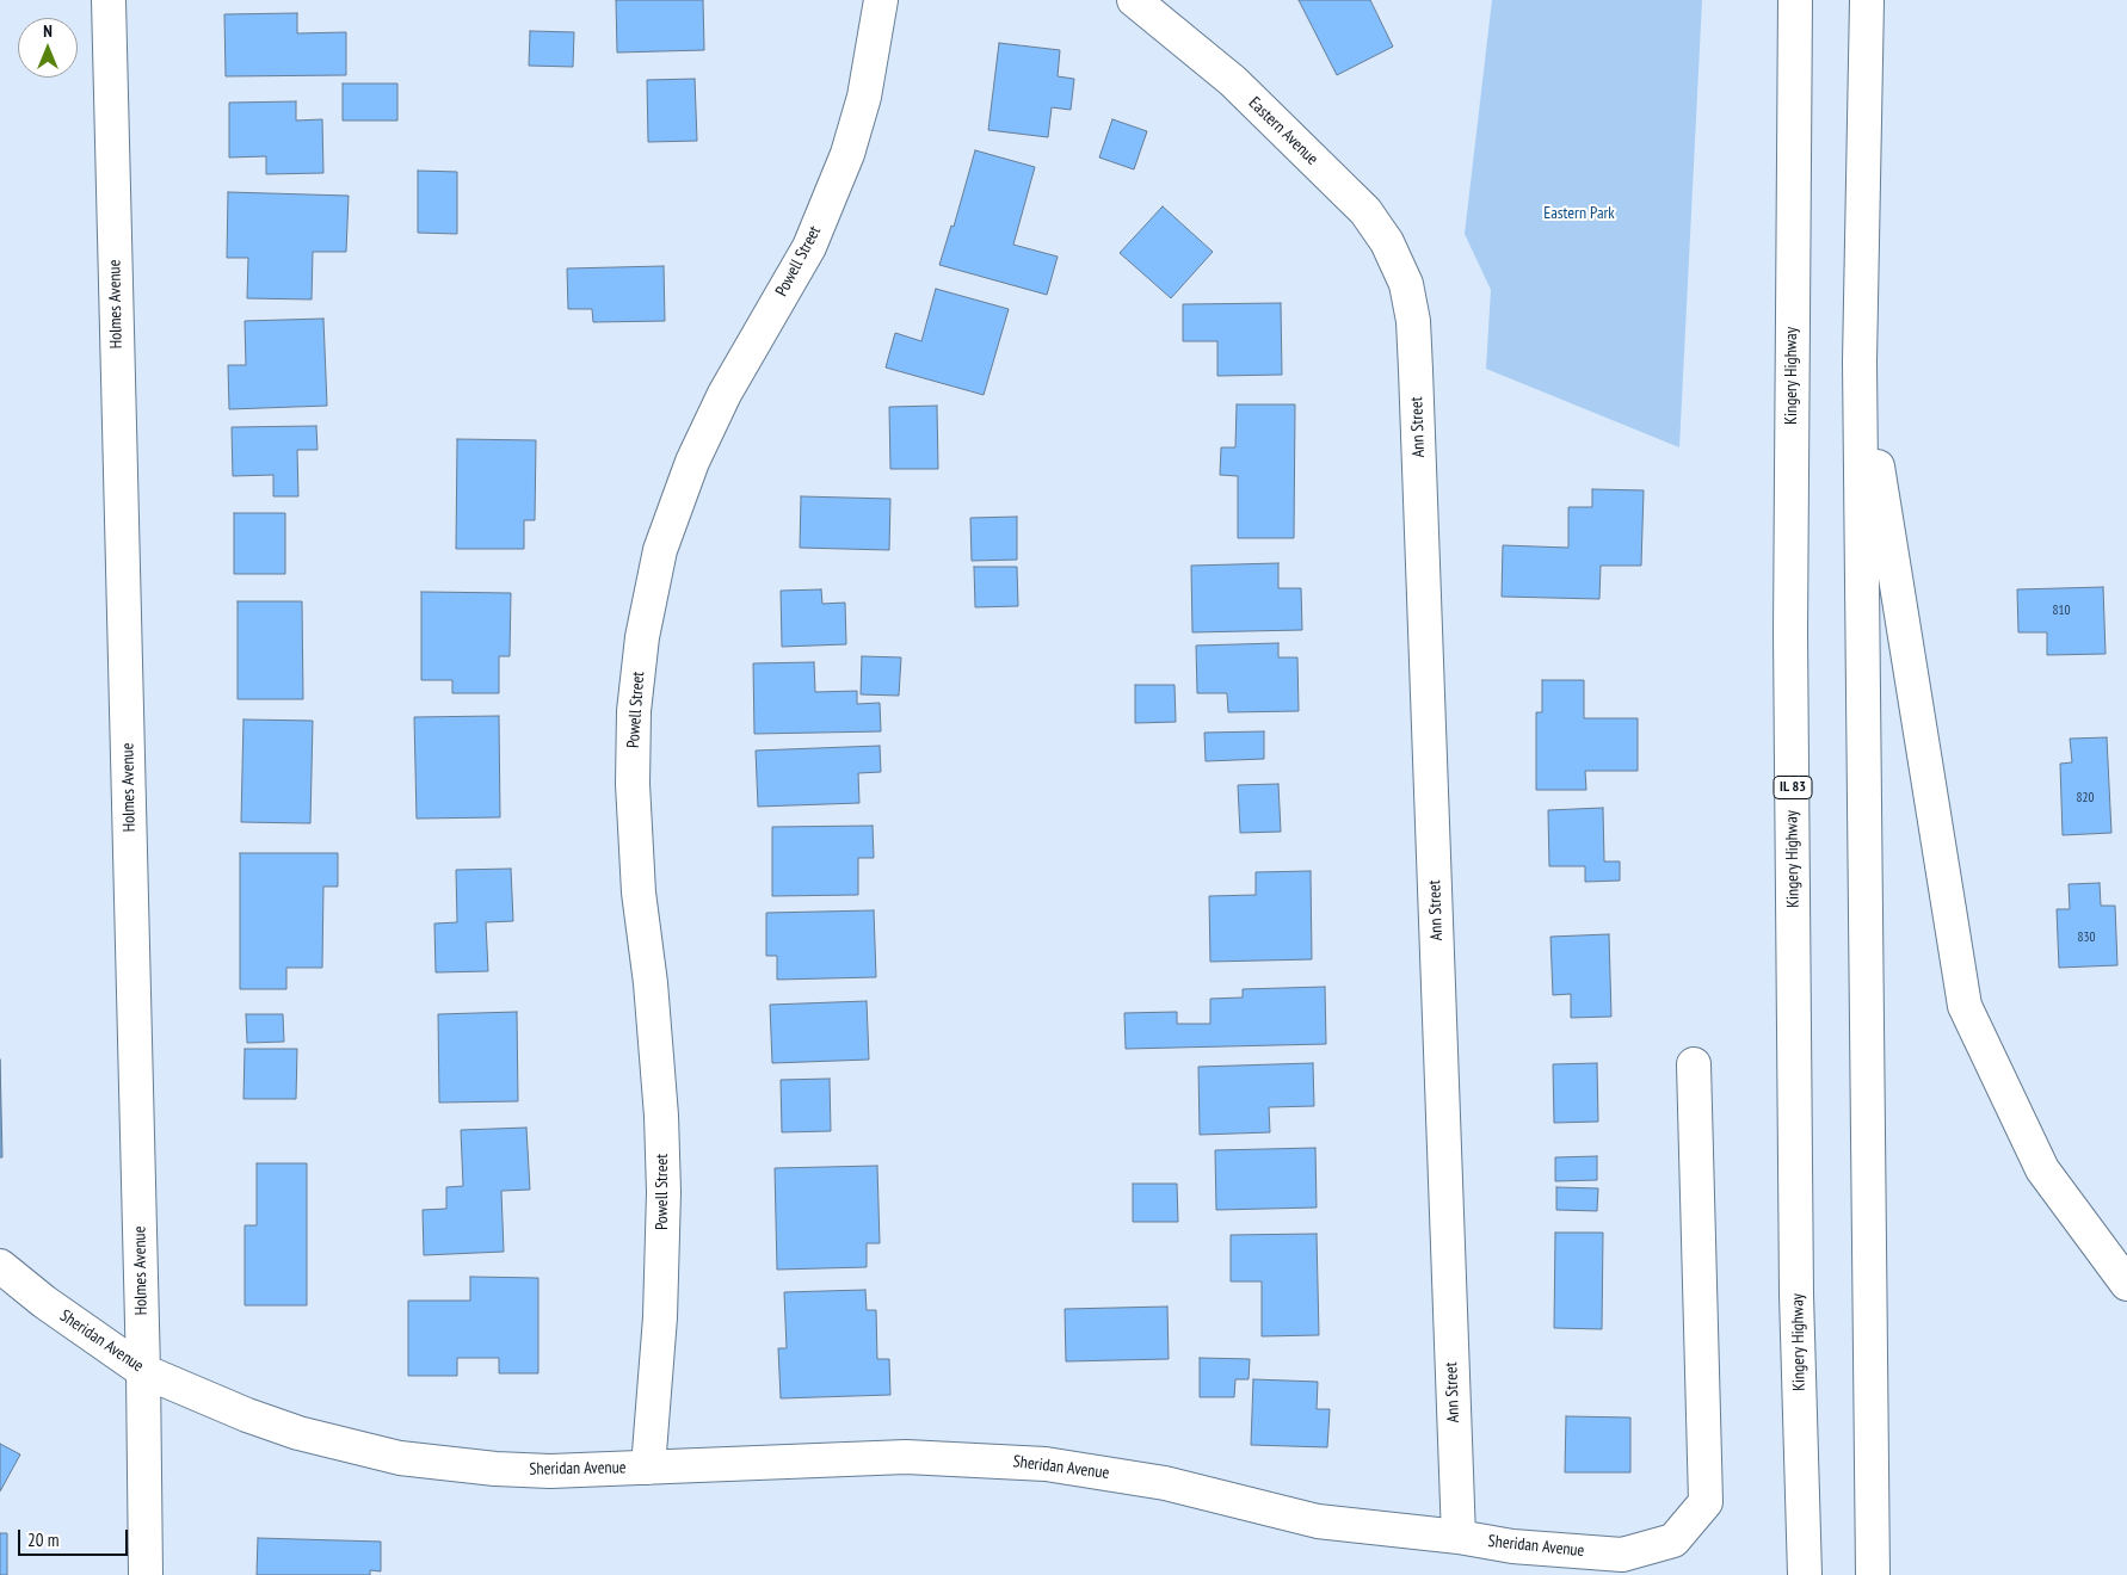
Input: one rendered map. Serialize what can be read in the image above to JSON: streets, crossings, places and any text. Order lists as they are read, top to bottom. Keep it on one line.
{"streets":{"main road":["Eastern Avenue","Powell Street","Holmes Avenue","Kingery Highway","Ann Street","IL 83","Sheridan Avenue"]},"crossings":[["Eastern Avenue","Ann Street"],["Powell Street","Sheridan Avenue"],["Holmes Avenue","Sheridan Avenue"],["Ann Street","Sheridan Avenue"]],"parks":["Eastern Park"],"house_numbers":["810","820","830"],"scale_bar":"20 m","north":"top"}
